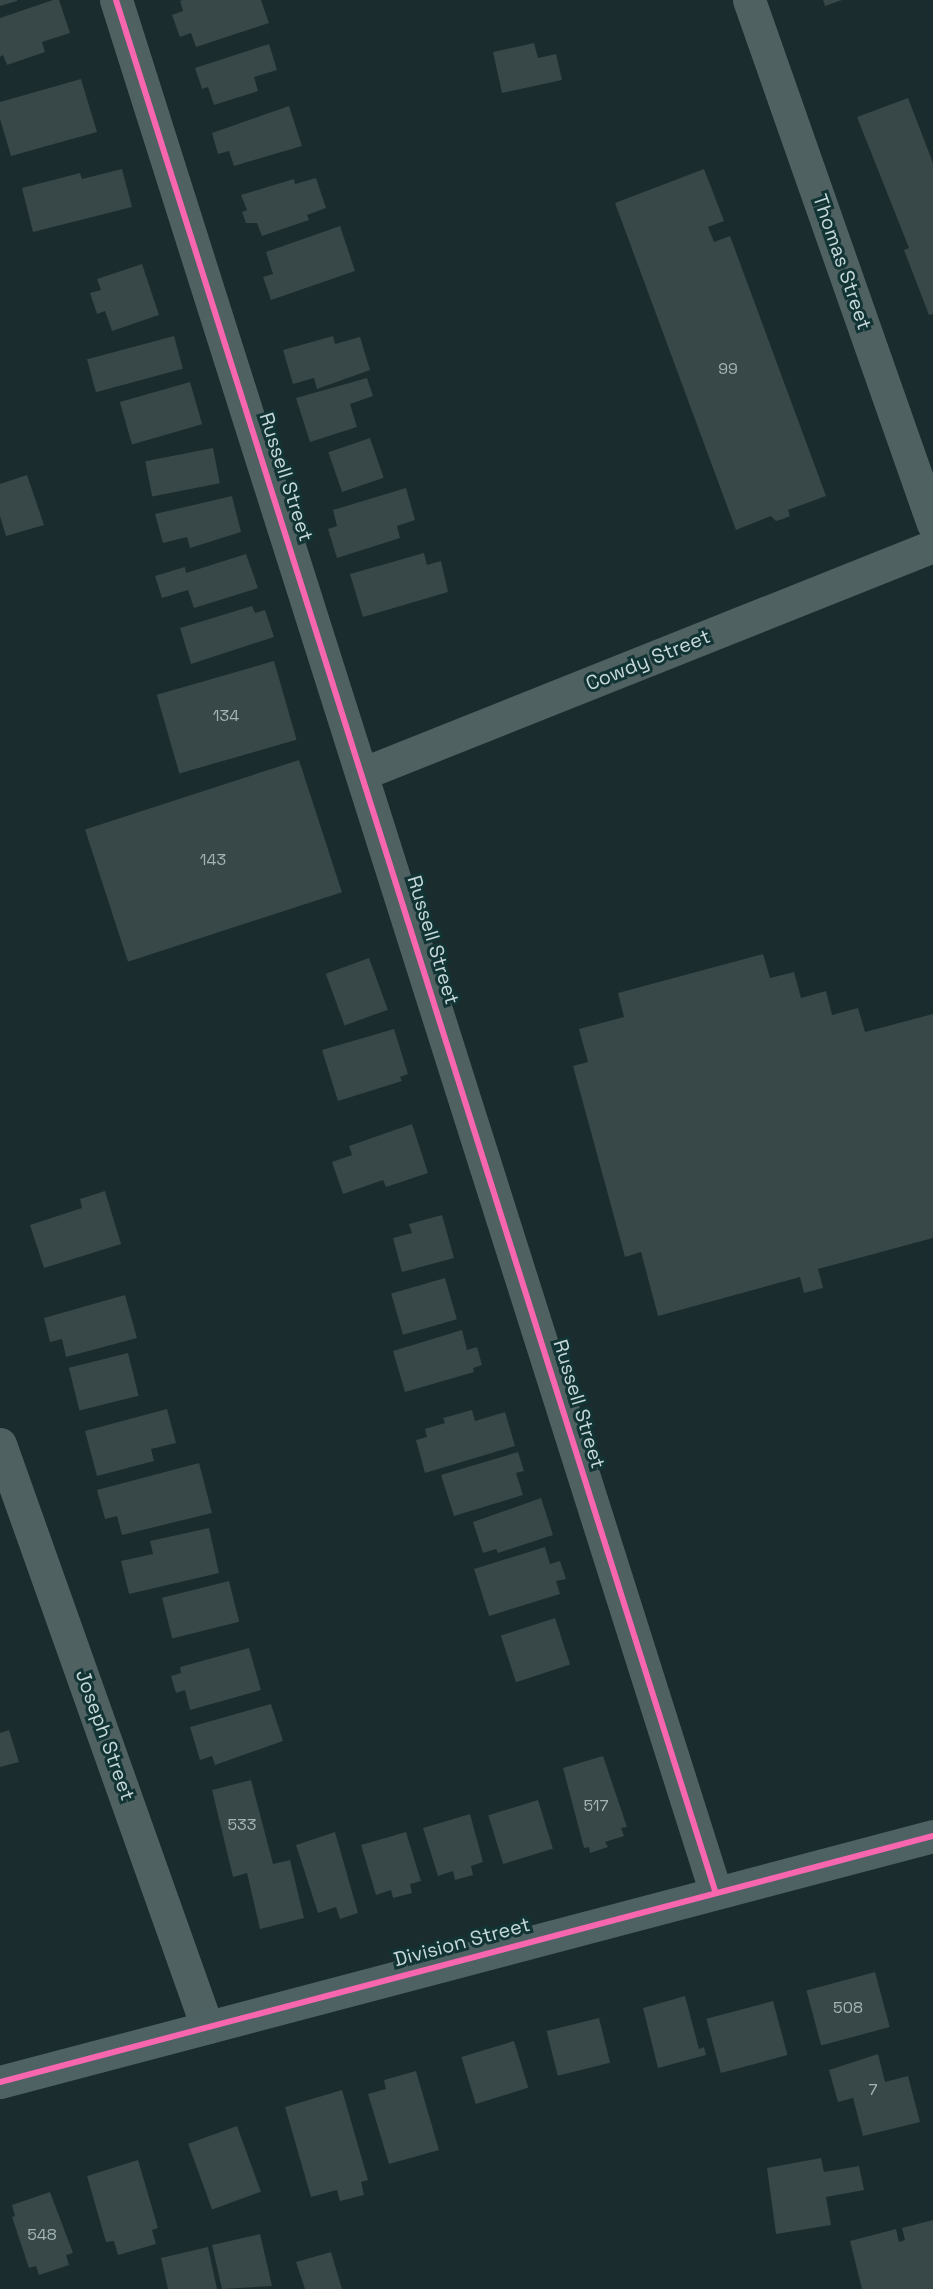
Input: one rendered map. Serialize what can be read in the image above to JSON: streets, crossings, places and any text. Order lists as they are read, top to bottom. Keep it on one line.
{"streets":{"main road":["Division Street"],"street":["Thomas Street","Russell Street","Cowdy Street","Joseph Street"]},"crossings":[["Russell Street","Cowdy Street"],["Russell Street","Division Street"],["Joseph Street","Division Street"]],"house_numbers":["99","134","143","517","533","508","7","548"]}
